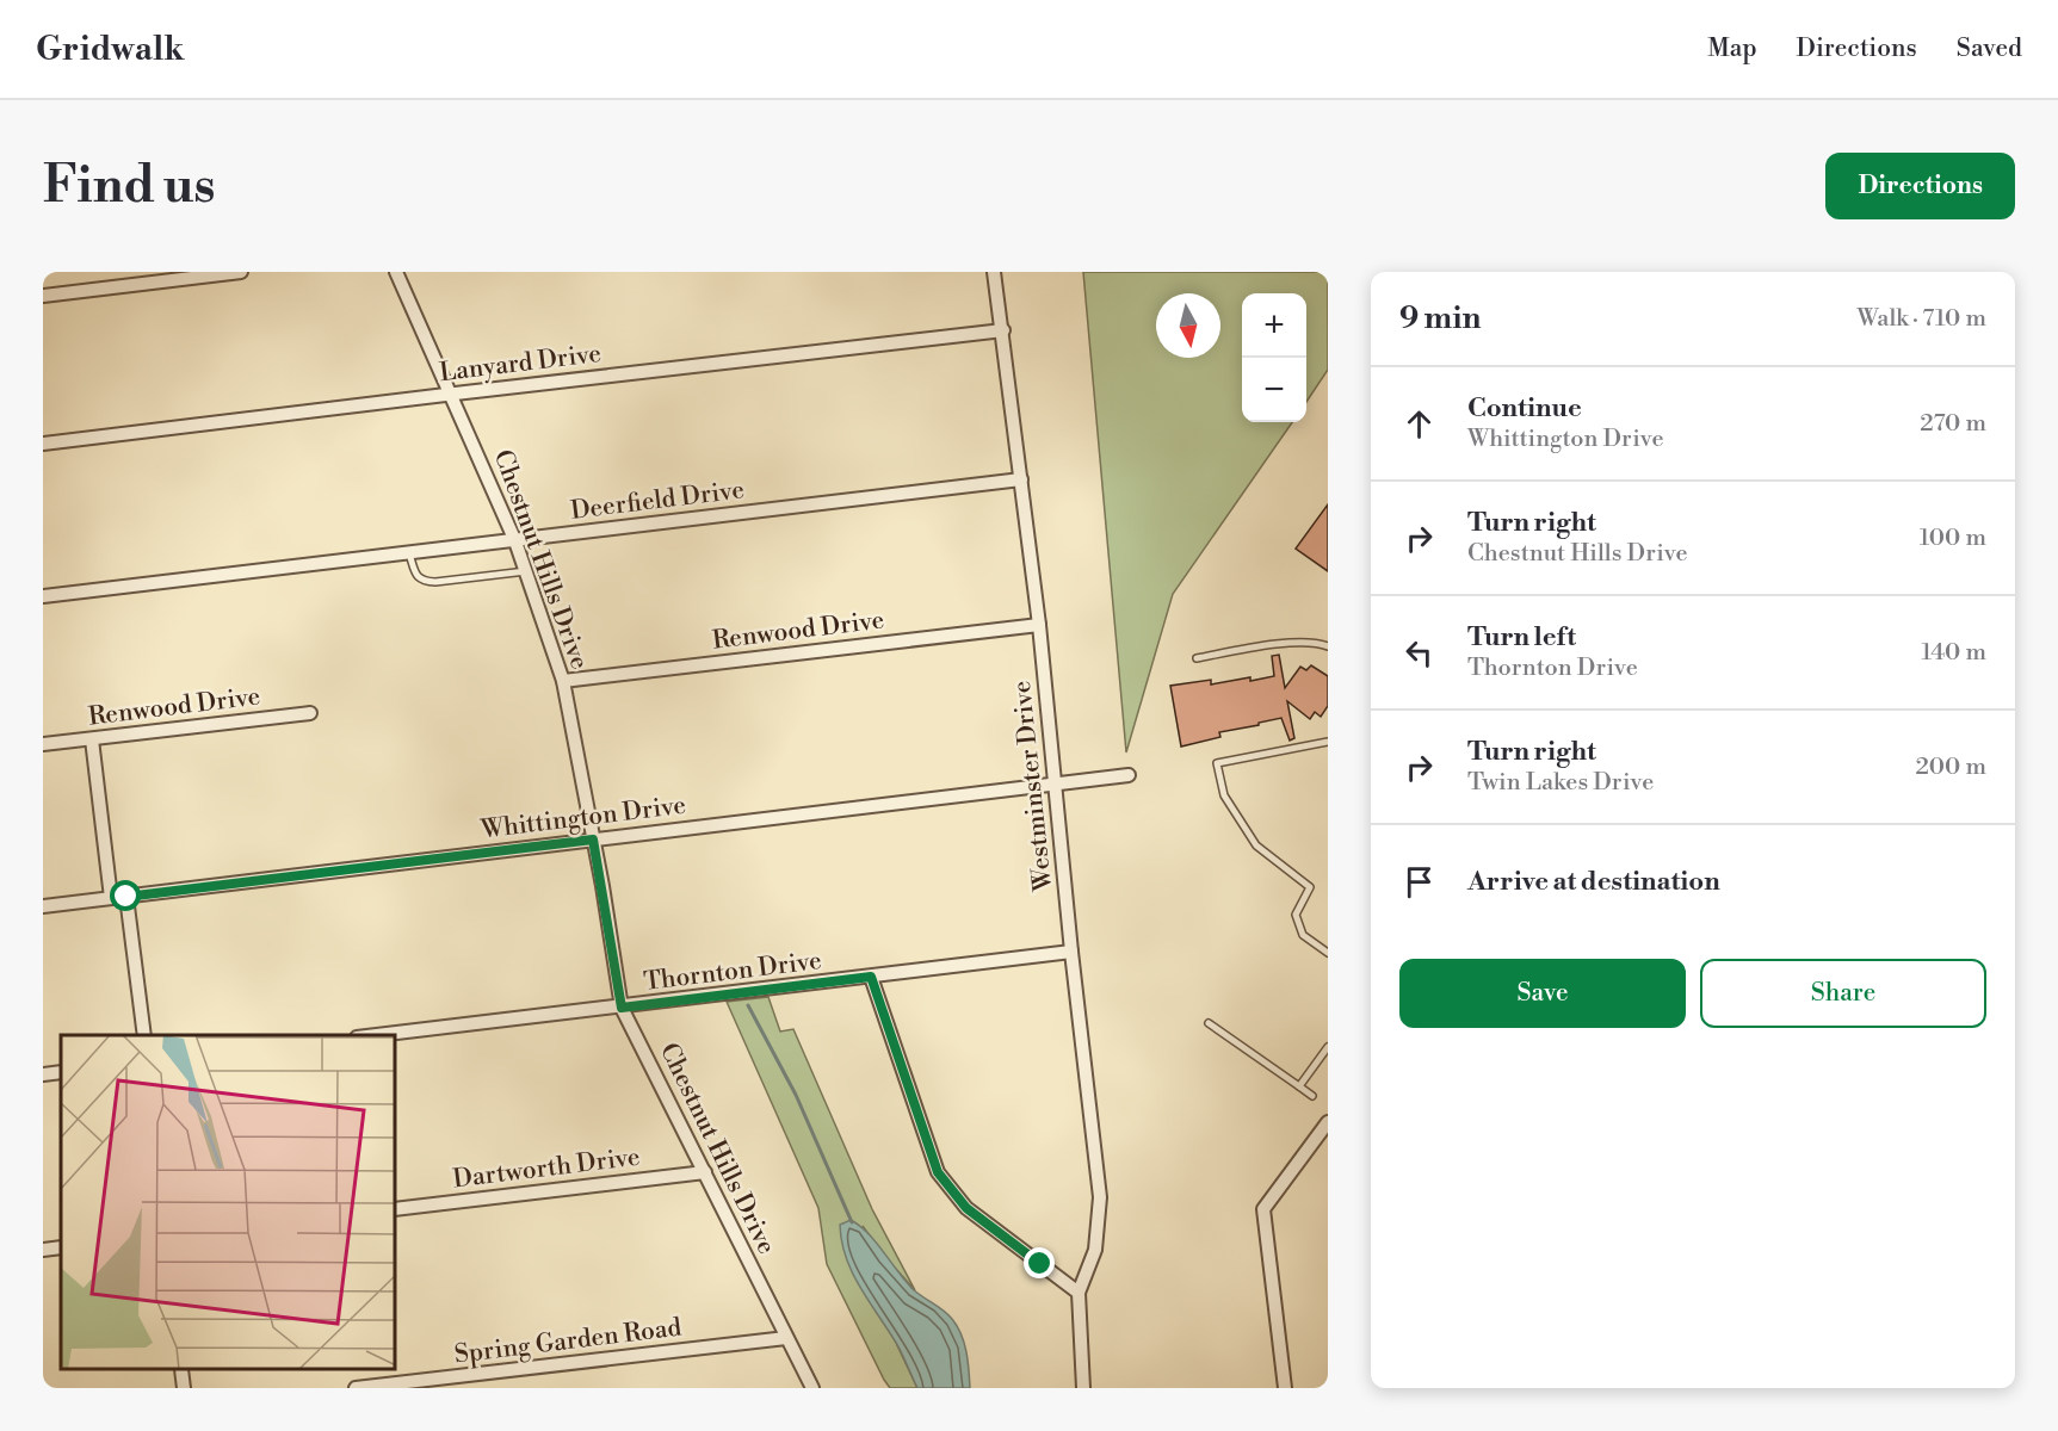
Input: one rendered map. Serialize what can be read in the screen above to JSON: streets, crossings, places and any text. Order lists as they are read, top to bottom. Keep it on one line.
{"streets":{"street":["Lanyard Drive","Deerfield Drive","Chestnut Hills Drive","Renwood Drive","Westminster Drive","Whittington Drive","Thornton Drive","Dartworth Drive","Spring Garden Road"]},"crossings":[["Lanyard Drive","Chestnut Hills Drive"],["Lanyard Drive","Westminster Drive"],["Deerfield Drive","Chestnut Hills Drive"],["Deerfield Drive","Westminster Drive"],["Chestnut Hills Drive","Renwood Drive"],["Chestnut Hills Drive","Whittington Drive"],["Chestnut Hills Drive","Thornton Drive"],["Chestnut Hills Drive","Dartworth Drive"],["Chestnut Hills Drive","Spring Garden Road"],["Renwood Drive","Westminster Drive"],["Westminster Drive","Whittington Drive"],["Westminster Drive","Thornton Drive"]],"north":"bottom","page":{"header":"Gridwalk","nav":["Map","Directions","Saved"],"buttons":["Directions",["Save","Share"]],"title":"Find us","heading":["9 min","Walk · 710 m"],"map_buttons":["+","−"],"list":[["Continue","Whittington Drive","270 m"],["Turn right","Chestnut Hills Drive","100 m"],["Turn left","Thornton Drive","140 m"],["Turn right","Twin Lakes Drive","200 m"],"Arrive at destination"]}}
